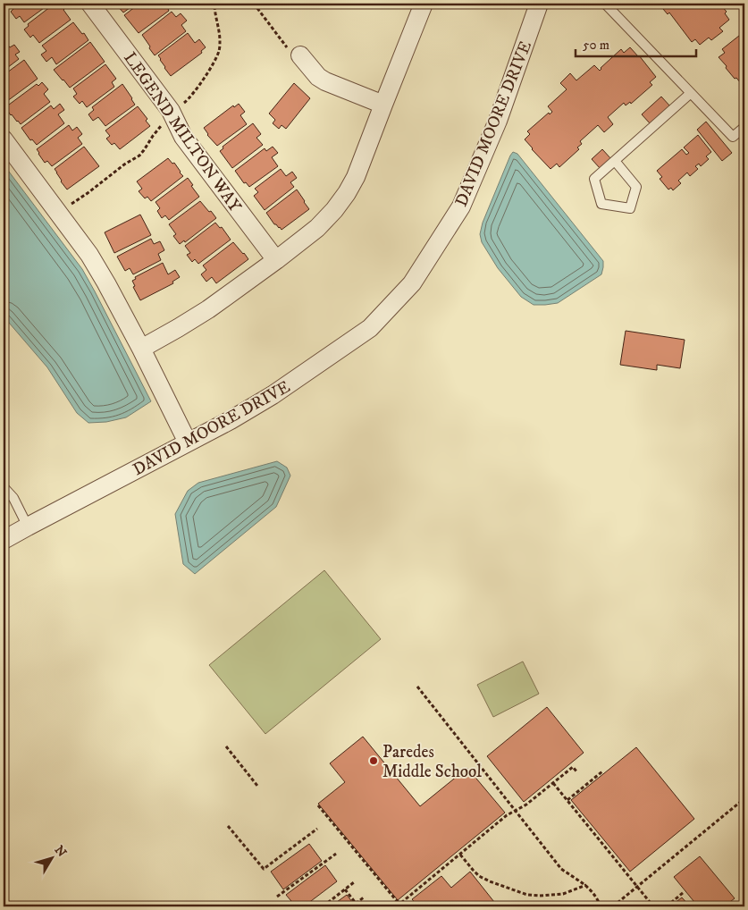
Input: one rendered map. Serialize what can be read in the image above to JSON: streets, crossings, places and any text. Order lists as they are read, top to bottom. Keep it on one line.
{"streets":{"street":["DAVID MOORE DRIVE","LEGEND MILTON WAY"]},"places":["Paredes Middle School"],"scale_bar":"50 m","north":"top right"}
